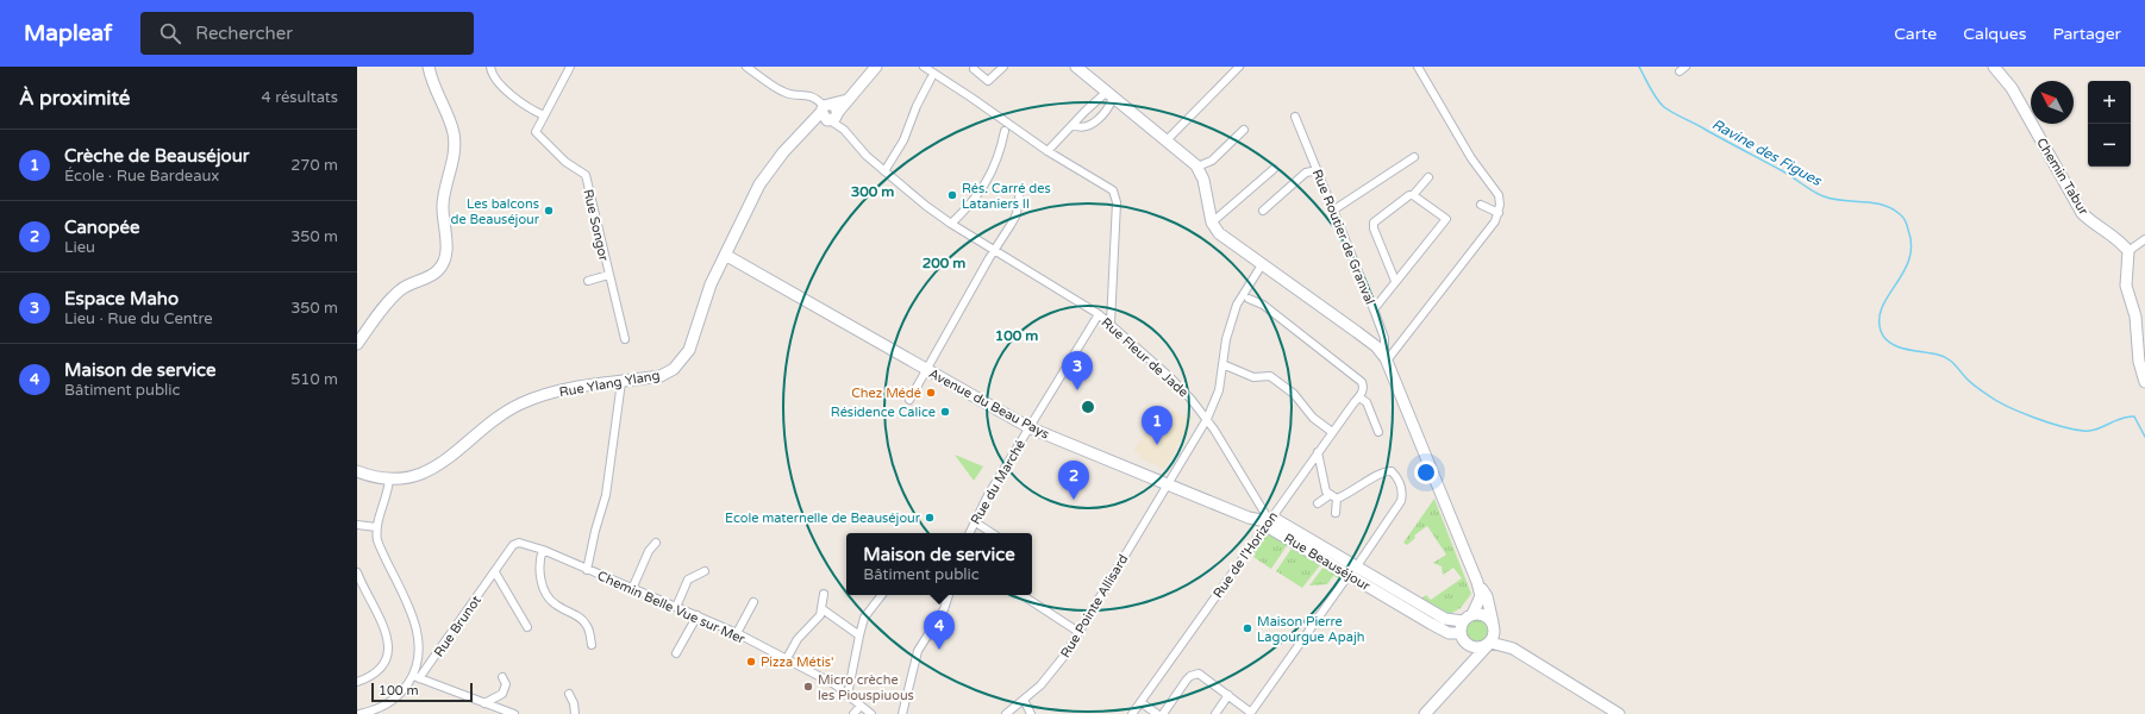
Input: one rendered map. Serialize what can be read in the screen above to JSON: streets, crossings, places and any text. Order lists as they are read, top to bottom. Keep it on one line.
{"streets":{"street":["Chemin Tabur","Rue Songor","Rue Routier de Granval","Rue Fleur de Jade","Rue Ylang Ylang","Avenue du Beau Pays","Rue du Marché","Rue de l'Horizon","Rue Beauséjour","Rue Pointe Allisard","Chemin Belle Vue sur Mer","Rue Brunot"]},"crossings":[["Rue Routier de Granval","Rue Beauséjour"],["Rue Routier de Granval","Rue Pointe Allisard"],["Rue Fleur de Jade","Rue Ylang Ylang"],["Rue Fleur de Jade","Avenue du Beau Pays"],["Rue Fleur de Jade","Rue du Marché"],["Rue Fleur de Jade","Rue de l'Horizon"],["Rue Fleur de Jade","Rue Beauséjour"],["Rue Fleur de Jade","Rue Pointe Allisard"],["Rue Ylang Ylang","Avenue du Beau Pays"],["Avenue du Beau Pays","Rue du Marché"],["Avenue du Beau Pays","Rue de l'Horizon"],["Avenue du Beau Pays","Rue Beauséjour"],["Avenue du Beau Pays","Rue Pointe Allisard"],["Rue de l'Horizon","Rue Beauséjour"],["Chemin Belle Vue sur Mer","Rue Brunot"]],"water":["Ravine des Figues"],"places":["Rés. Carré des Lataniers II","Les balcons de Beauséjour","Chez Médé","Résidence Calice","Ecole maternelle de Beauséjour","Maison Pierre Lagourgue Apajh","Pizza Métis'","Micro crèche les Piouspiuous"],"scale_bar":"100 m","north":"top left","page":{"header":"Mapleaf","search":"Rechercher","nav":["Carte","Calques","Partager"],"heading":["À proximité","4 résultats"],"map_buttons":["+","−"],"list":[{"mark":"1","name":"Crèche de Beauséjour","note":"École · Rue Bardeaux","value":"270 m"},{"mark":"2","name":"Canopée","note":"Lieu","value":"350 m"},{"mark":"3","name":"Espace Maho","note":"Lieu · Rue du Centre","value":"350 m"},{"mark":"4","name":"Maison de service","note":"Bâtiment public","value":"510 m"}],"pins":["3","1","2","4"],"popup":["Maison de service","Bâtiment public"],"scale":"100 m"},"rings":["300 m","200 m","100 m"]}
